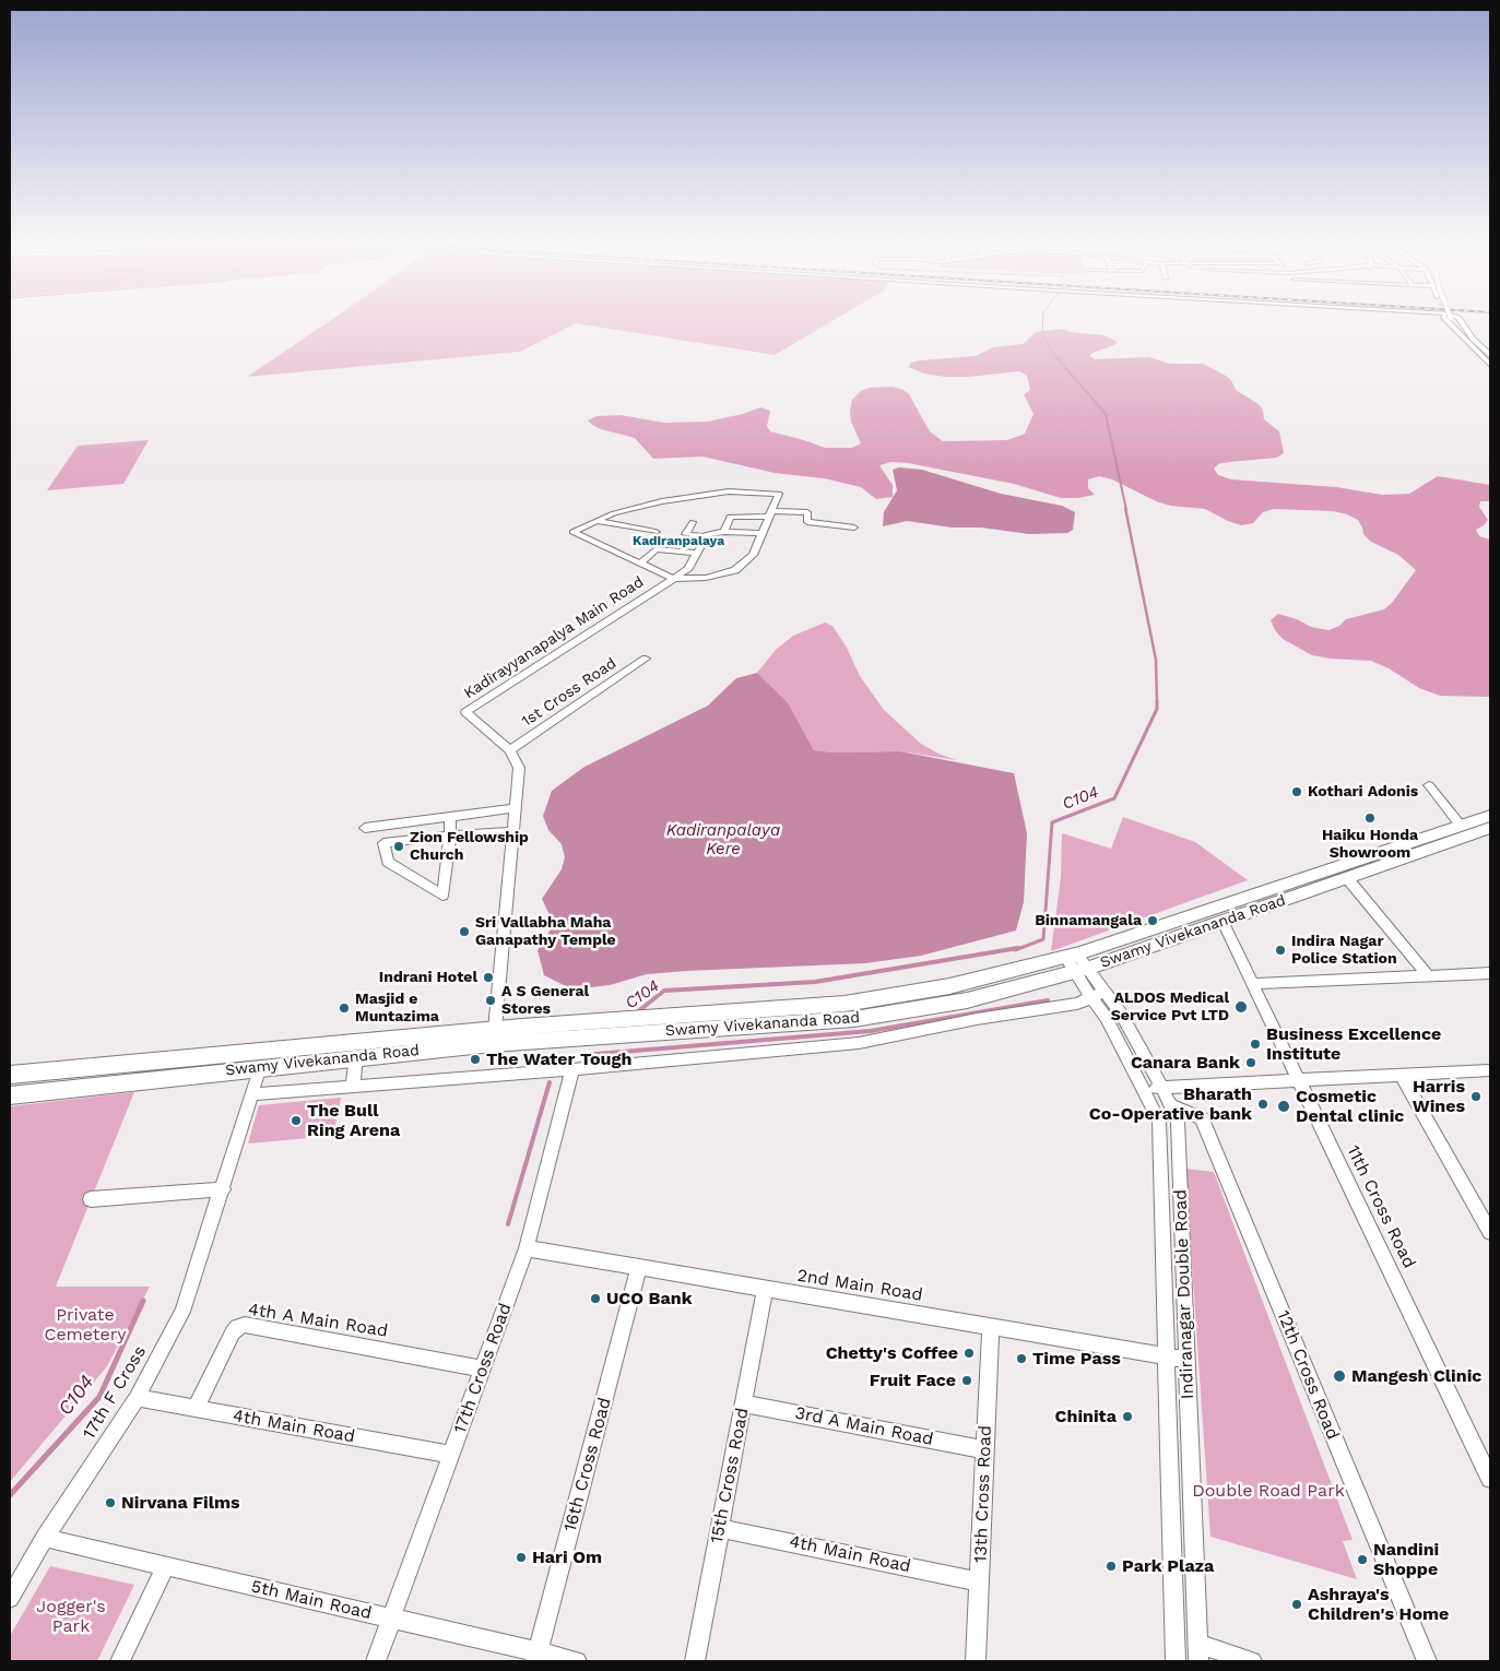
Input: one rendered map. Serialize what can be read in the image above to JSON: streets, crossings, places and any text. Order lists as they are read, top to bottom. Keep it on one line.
{"streets":{"main road":["Swamy Vivekananda Road"],"street":["Kadirayyanapalya Main Road","1st Cross Road","11th Cross Road","2nd Main Road","Indiranagar Double Road","4th A Main Road","17th Cross Road","12th Cross Road","17th F Cross","4th Main Road","3rd A Main Road","16th Cross Road","15th Cross Road","13th Cross Road","5th Main Road"]},"crossings":[["Kadirayyanapalya Main Road","1st Cross Road"],["Swamy Vivekananda Road","11th Cross Road"],["Swamy Vivekananda Road","Indiranagar Double Road"],["Swamy Vivekananda Road","17th F Cross"],["2nd Main Road","Indiranagar Double Road"],["2nd Main Road","17th Cross Road"],["2nd Main Road","16th Cross Road"],["2nd Main Road","15th Cross Road"],["2nd Main Road","13th Cross Road"],["Indiranagar Double Road","12th Cross Road"],["4th A Main Road","17th Cross Road"],["4th A Main Road","4th Main Road"],["17th Cross Road","4th Main Road"],["17th Cross Road","5th Main Road"],["17th F Cross","4th Main Road"],["17th F Cross","5th Main Road"],["4th Main Road","15th Cross Road"],["4th Main Road","13th Cross Road"],["3rd A Main Road","15th Cross Road"],["3rd A Main Road","13th Cross Road"],["16th Cross Road","5th Main Road"]],"districts":["Kadiranpalaya"],"water":["C104","Kadiranpalaya Kere"],"parks":["Private Cemetery","Double Road Park","Jogger's Park"],"places":["Kothari Adonis","Haiku Honda Showroom","Zion Fellowship Church","Binnamangala","Sri Vallabha Maha Ganapathy Temple","Indira Nagar Police Station","Indrani Hotel","A S General Stores","ALDOS Medical Service Pvt LTD","Masjid e Muntazima","Business Excellence Institute","The Water Tough","Canara Bank","Harris Wines","Bharath Co-Operative bank","Cosmetic Dental clinic","The Bull Ring Arena","UCO Bank","Chetty's Coffee","Time Pass","Mangesh Clinic","Fruit Face","Chinita","Nirvana Films","Hari Om","Nandini Shoppe","Park Plaza","Ashraya's Children's Home"]}
